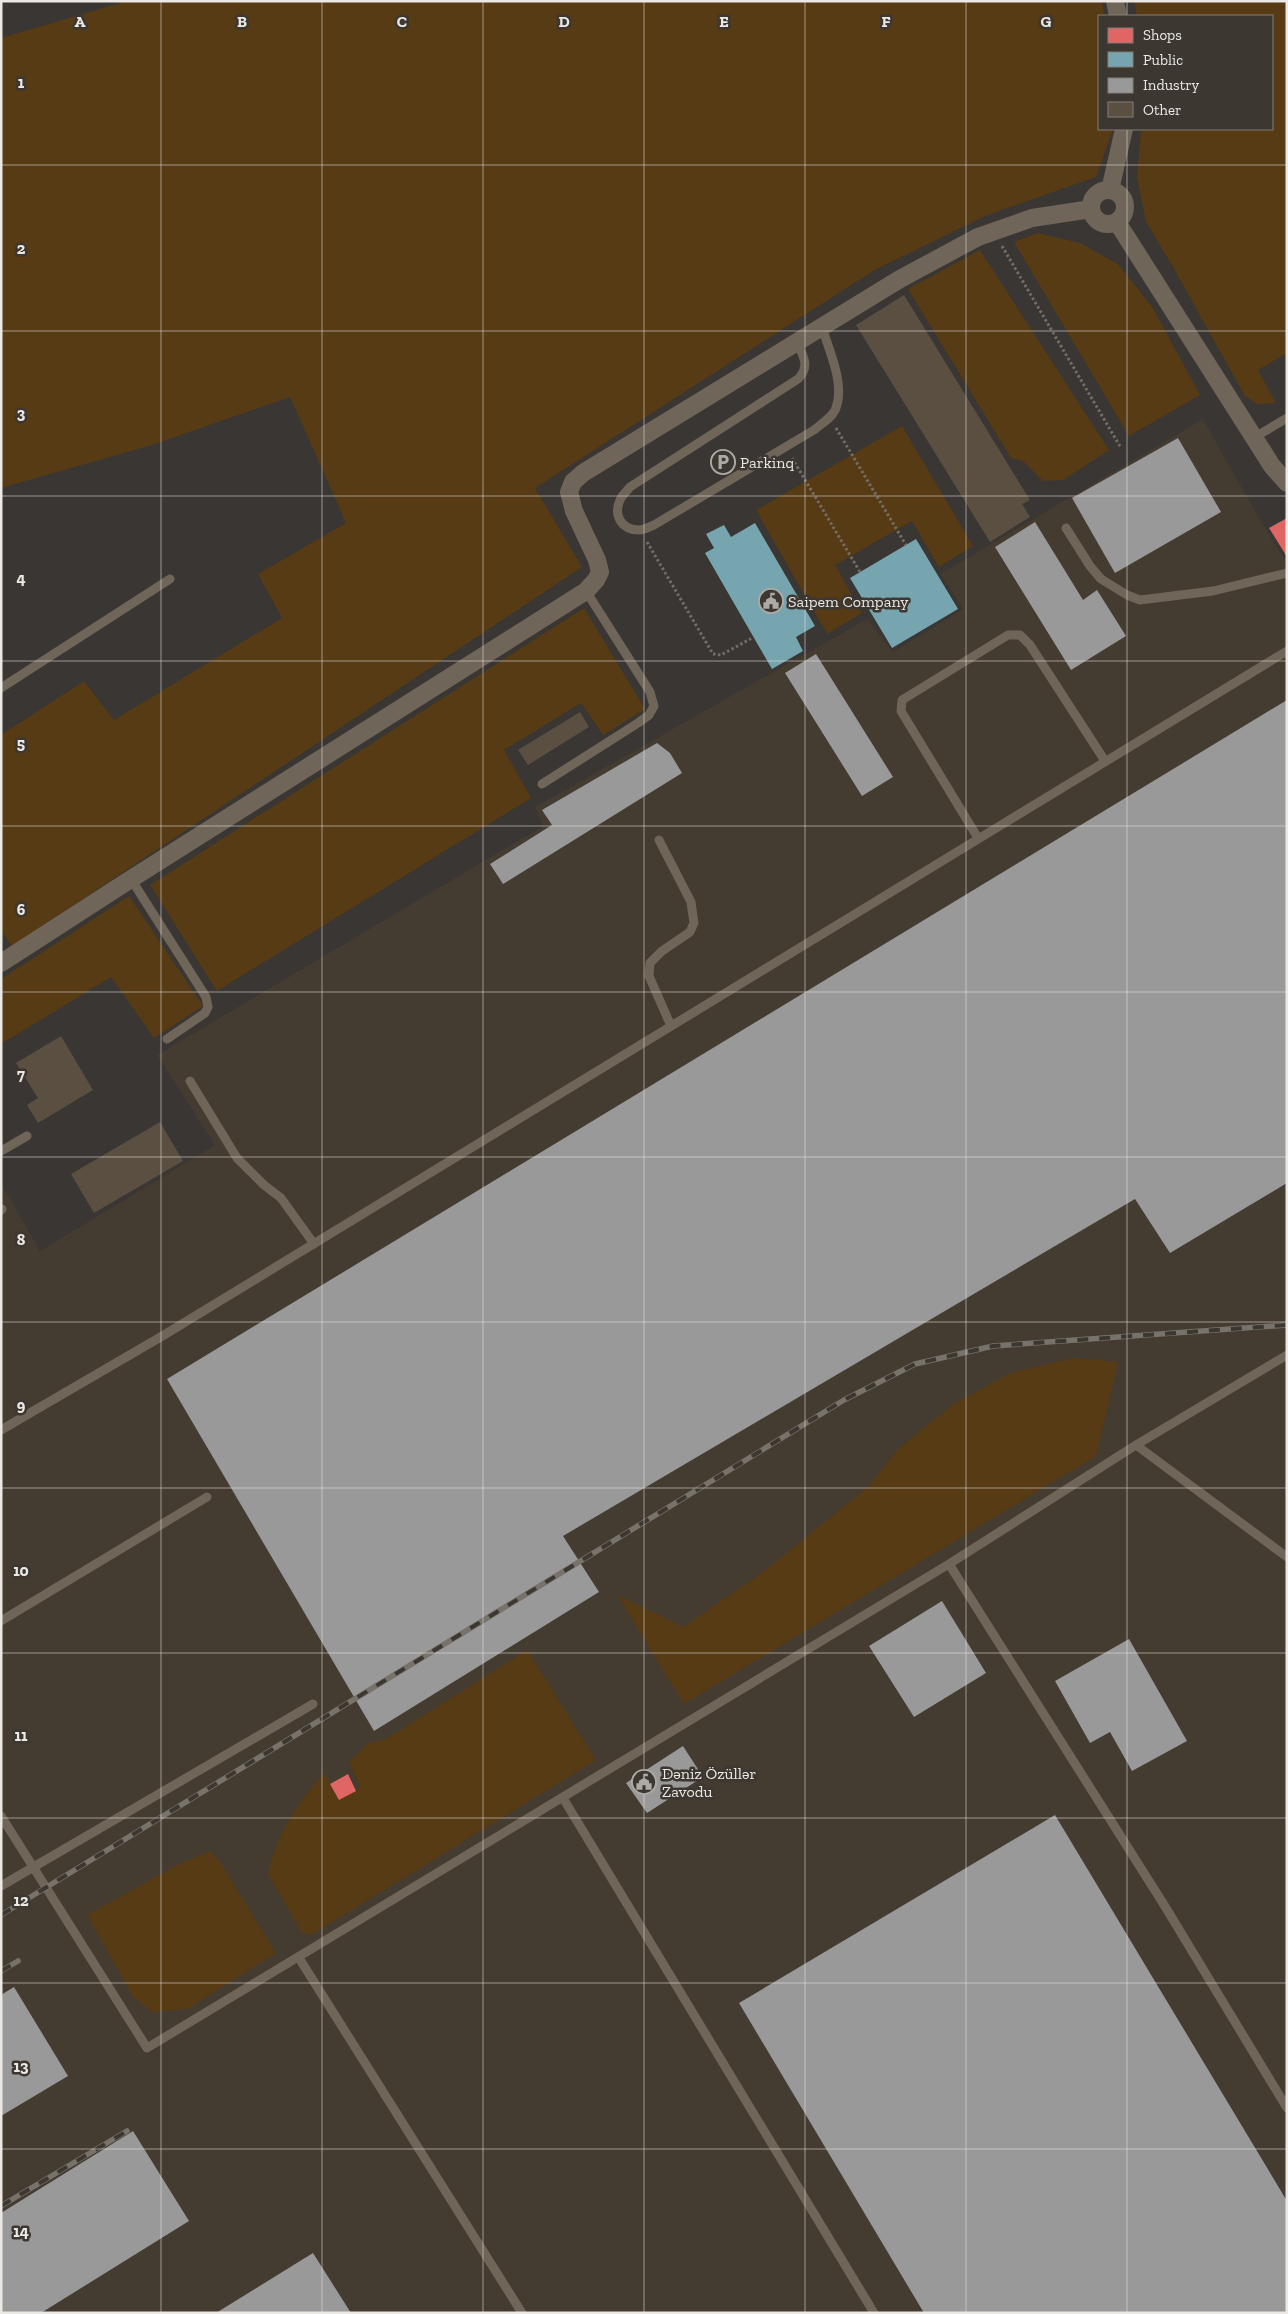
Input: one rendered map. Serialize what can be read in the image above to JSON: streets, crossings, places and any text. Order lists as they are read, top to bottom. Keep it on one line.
{"places":{"parking":["Parkinq"],"public building":["Saipem Company","Dəniz Özüllər Zavodu"]},"legend":["Shops","Public","Industry","Other"],"grid":{"columns":["A","B","C","D","E","F","G"],"rows":["1","2","3","4","5","6","7","8","9","10","11","12","13","14"]}}
